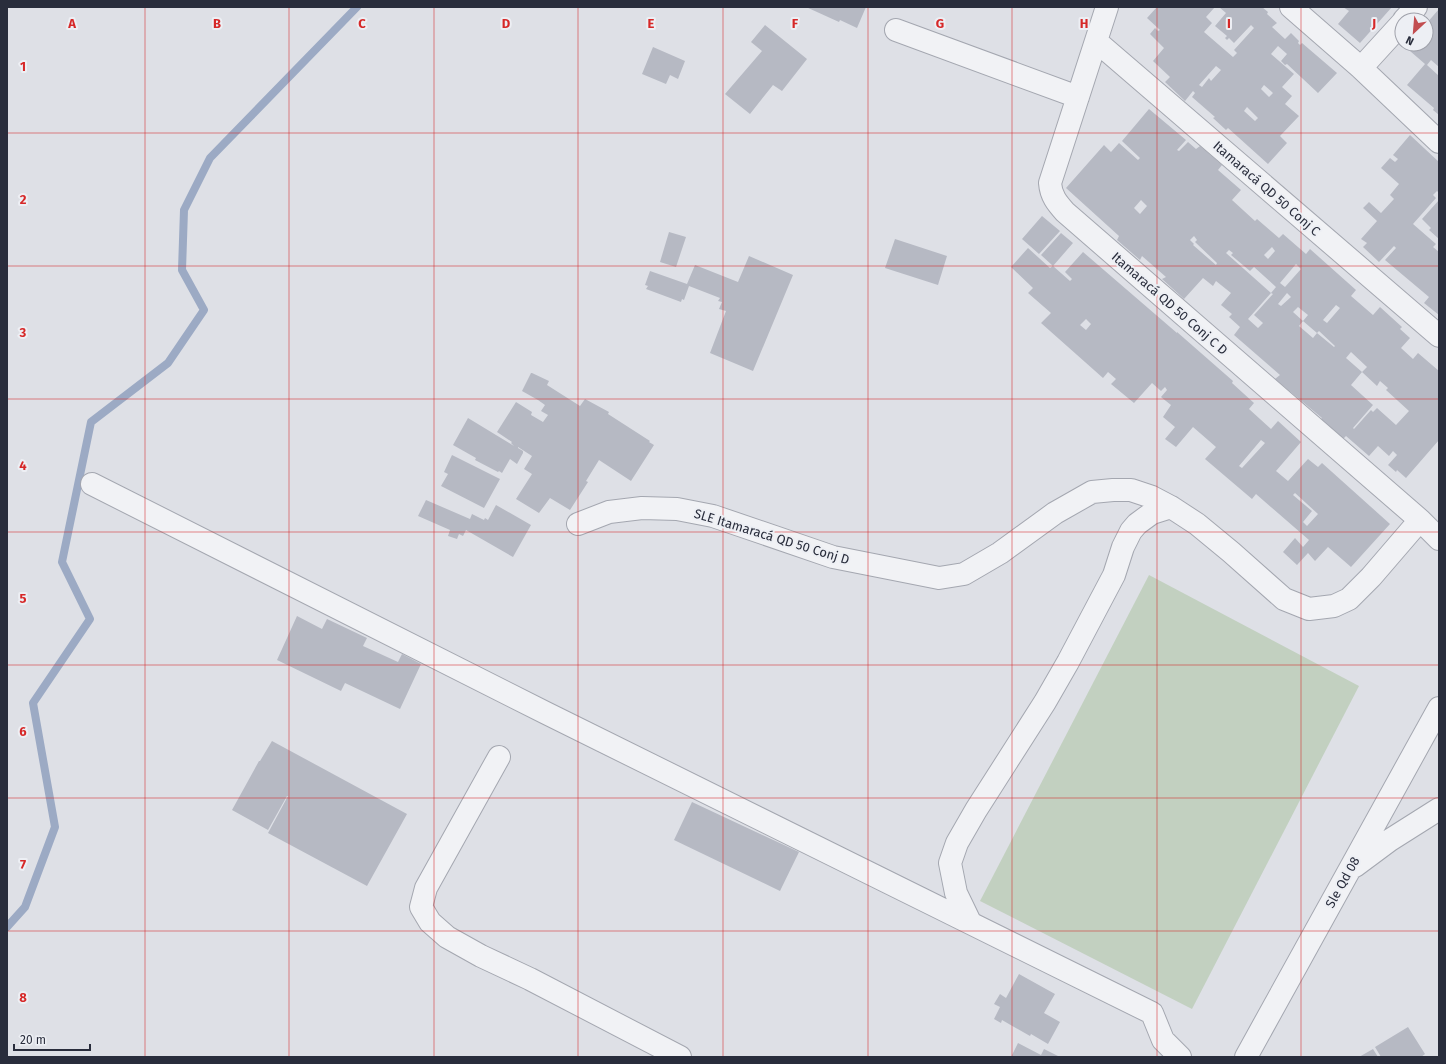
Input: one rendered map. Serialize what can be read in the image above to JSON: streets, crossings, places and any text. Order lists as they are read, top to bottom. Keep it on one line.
{"streets":{"street":["Itamaracá QD 50 Conj C","Itamaracá QD 50 Conj C D","SLE Itamaracá QD 50 Conj D","Sle Qd 08"]},"crossings":[["Itamaracá QD 50 Conj C","Itamaracá QD 50 Conj C D"],["Itamaracá QD 50 Conj C D","SLE Itamaracá QD 50 Conj D"]],"scale_bar":"20 m","north":"bottom left","grid":{"columns":["A","B","C","D","E","F","G","H","I","J"],"rows":["1","2","3","4","5","6","7","8"]}}
